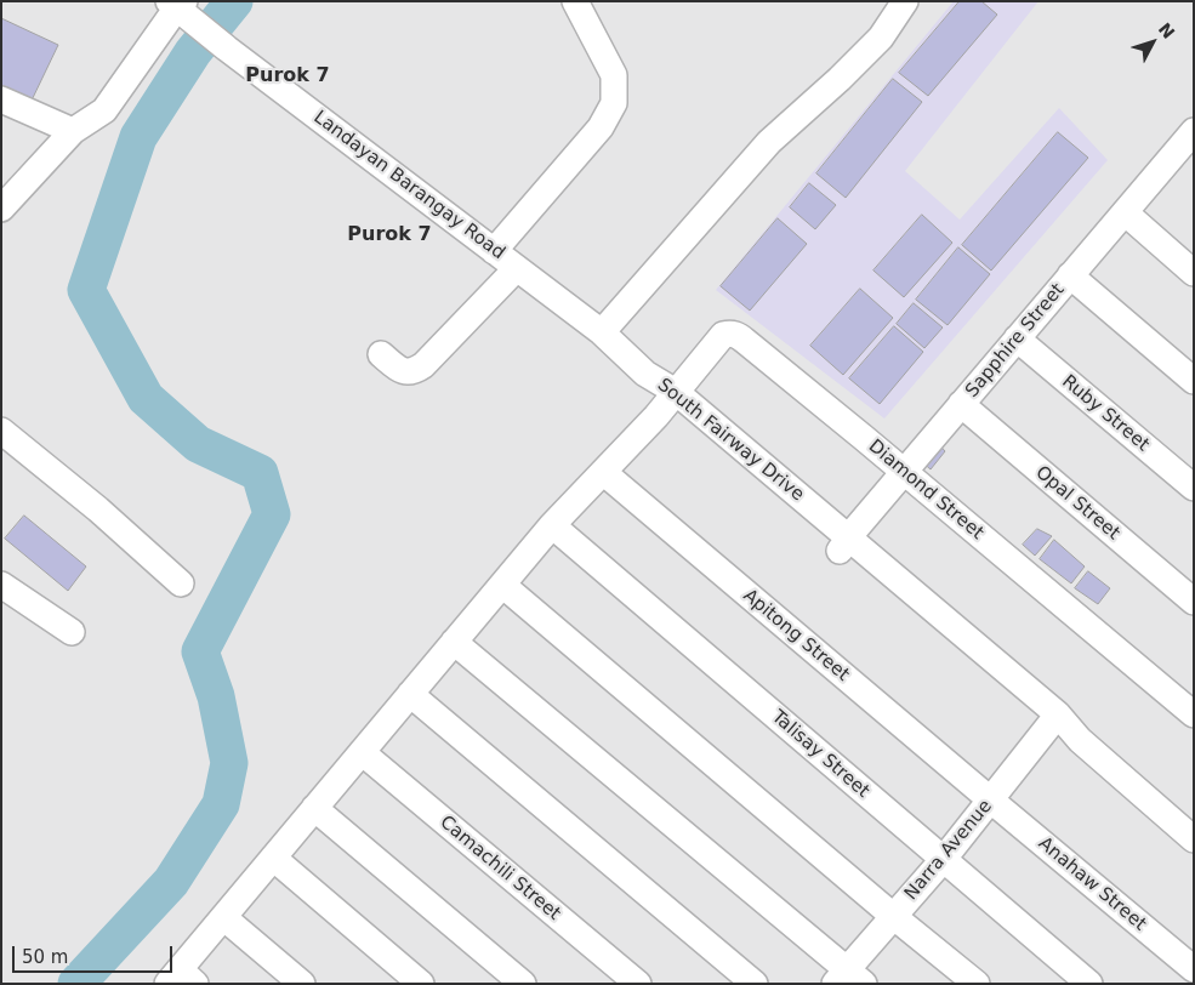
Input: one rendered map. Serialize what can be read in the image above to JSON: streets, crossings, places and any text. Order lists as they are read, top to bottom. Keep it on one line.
{"streets":{"street":["Landayan Barangay Road","Sapphire Street","Ruby Street","South Fairway Drive","Diamond Street","Opal Street","Apitong Street","Talisay Street","Narra Avenue","Camachili Street","Anahaw Street"]},"crossings":[["Landayan Barangay Road","South Fairway Drive"],["Sapphire Street","Ruby Street"],["Sapphire Street","South Fairway Drive"],["Sapphire Street","Diamond Street"],["Sapphire Street","Opal Street"],["South Fairway Drive","Diamond Street"],["South Fairway Drive","Narra Avenue"],["Apitong Street","Narra Avenue"],["Apitong Street","Anahaw Street"],["Talisay Street","Narra Avenue"],["Narra Avenue","Anahaw Street"]],"districts":["Purok 7","Purok 7"],"scale_bar":"50 m","north":"top right"}
